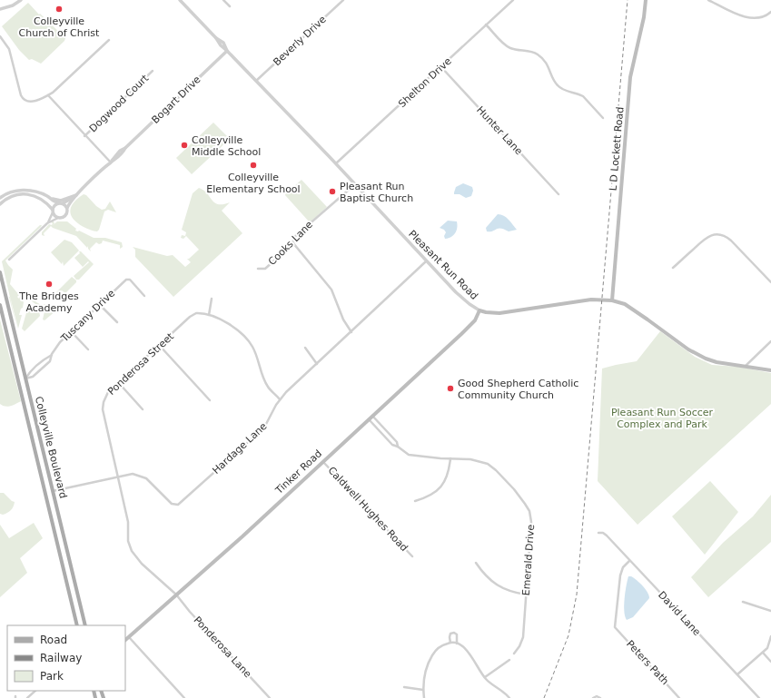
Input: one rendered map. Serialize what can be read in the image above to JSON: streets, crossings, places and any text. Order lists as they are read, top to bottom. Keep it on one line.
{"streets":{"main road":["L D Lockett Road","Pleasant Run Road","Colleyville Boulevard","Tinker Road"],"street":["Beverly Drive","Shelton Drive","Bogart Drive","Dogwood Court","Hunter Lane","Cooks Lane","Tuscany Drive","Ponderosa Street","Hardage Lane","Caldwell Hughes Road","Emerald Drive","David Lane","Ponderosa Lane","Peters Path"]},"crossings":[["Beverly Drive","Pleasant Run Road"],["Shelton Drive","Hunter Lane"],["Shelton Drive","Pleasant Run Road"],["Bogart Drive","Pleasant Run Road"],["L D Lockett Road","Pleasant Run Road"],["Cooks Lane","Pleasant Run Road"],["Pleasant Run Road","Hardage Lane"],["Pleasant Run Road","Tinker Road"],["Tuscany Drive","Colleyville Boulevard"],["Ponderosa Street","Hardage Lane"],["Ponderosa Street","Tinker Road"],["Ponderosa Street","Ponderosa Lane"],["Colleyville Boulevard","Hardage Lane"],["Tinker Road","Caldwell Hughes Road"],["Tinker Road","Emerald Drive"],["Tinker Road","Ponderosa Lane"],["David Lane","Peters Path"]],"parks":["Pleasant Run Soccer Complex and Park"],"places":["Colleyville Church of Christ","Colleyville Middle School","Colleyville Elementary School","Pleasant Run Baptist Church","The Bridges Academy","Good Shepherd Catholic Community Church"],"legend":["Road","Railway","Park"]}
